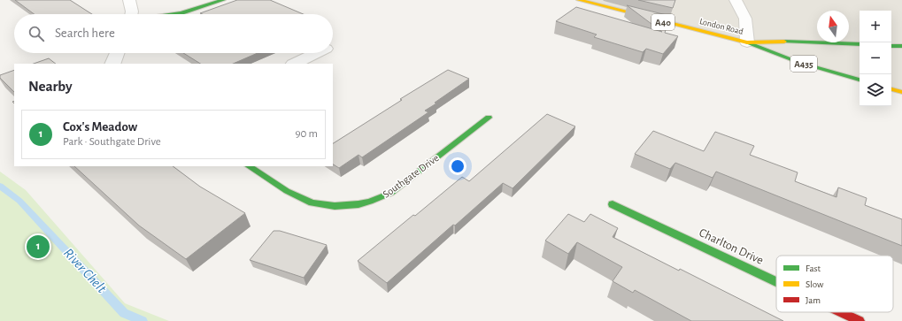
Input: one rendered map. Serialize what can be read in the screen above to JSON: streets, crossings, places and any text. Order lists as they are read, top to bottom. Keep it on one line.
{"streets":{"main road":["A40","London Road","A435","Southgate Drive","Charlton Drive"]},"crossings":[["London Road","A435"]],"water":["River Chelt"],"legend":["Fast","Slow","Jam"],"north":"top","page":{"map_buttons":["+","−"],"search":"Search here","heading":"Nearby","list":[{"mark":"1","name":"Cox's Meadow","note":"Park · Southgate Drive","value":"90 m"}],"pins":"1"}}
